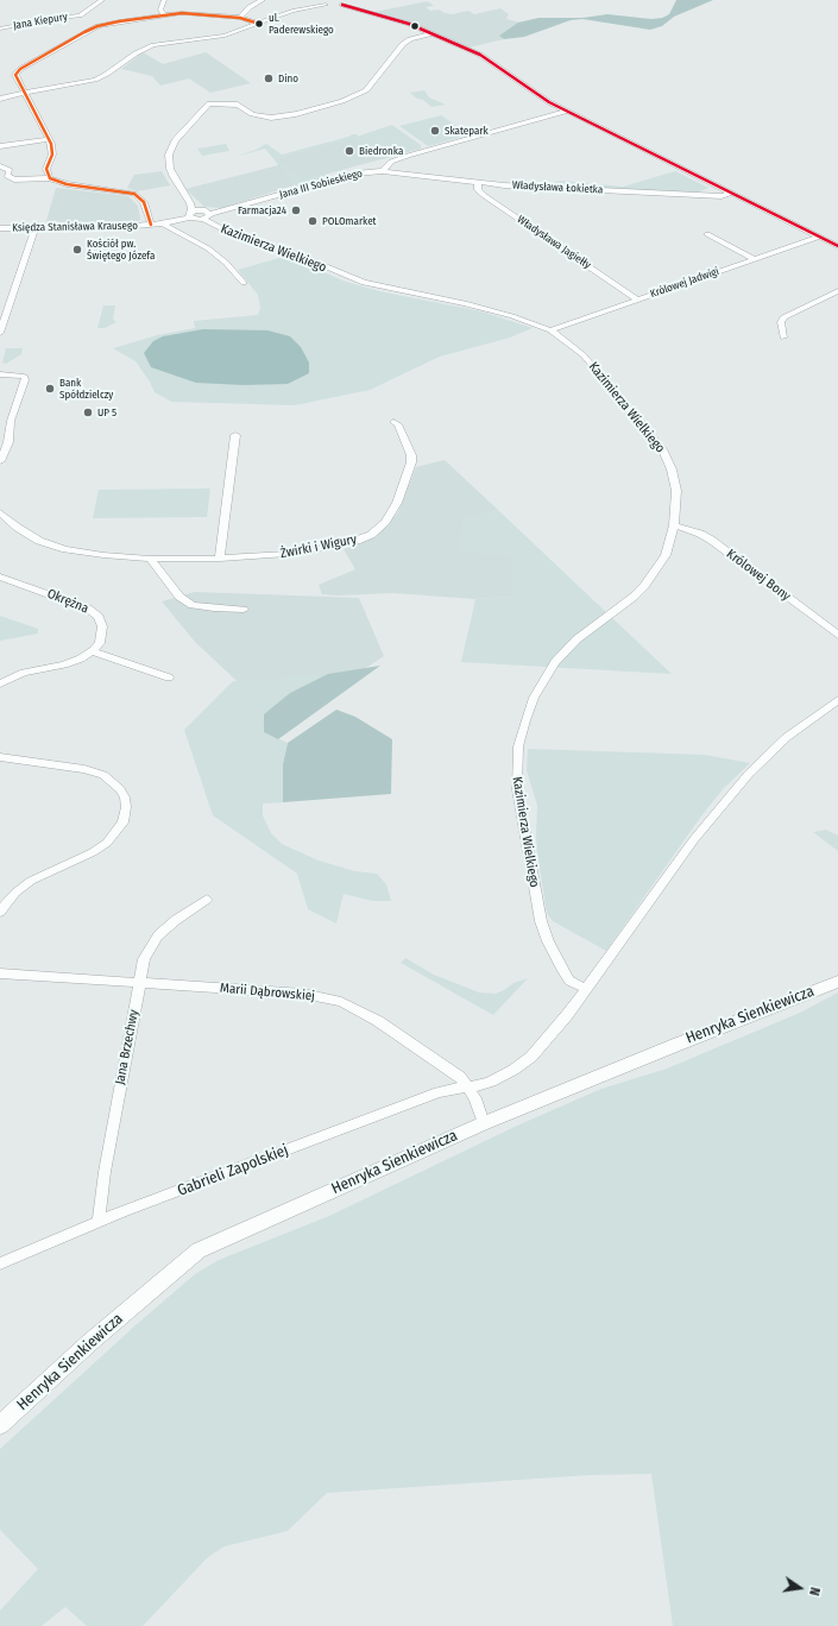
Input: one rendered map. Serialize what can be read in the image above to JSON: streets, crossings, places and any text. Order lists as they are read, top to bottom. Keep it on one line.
{"streets":{"street":["Jana Kiepury","Jana III Sobieskiego","Władysława Łokietka","Księdza Stanisława Krausego","Władysława Jagiełły","Kazimierza Wielkiego","Królowej Jadwigi","Żwirki i Wigury","Królowej Bony","Okrężna","Marii Dąbrowskiej","Henryka Sienkiewicza","Jana Brzechwy","Gabrieli Zapolskiej"]},"crossings":[["Jana III Sobieskiego","Władysława Łokietka"],["Jana III Sobieskiego","Kazimierza Wielkiego"],["Władysława Łokietka","Władysława Jagiełły"],["Władysława Jagiełły","Królowej Jadwigi"],["Kazimierza Wielkiego","Królowej Jadwigi"],["Kazimierza Wielkiego","Królowej Bony"],["Kazimierza Wielkiego","Gabrieli Zapolskiej"],["Marii Dąbrowskiej","Henryka Sienkiewicza"],["Marii Dąbrowskiej","Jana Brzechwy"],["Marii Dąbrowskiej","Gabrieli Zapolskiej"],["Jana Brzechwy","Gabrieli Zapolskiej"]],"places":["ul. Paderewskiego","Dino","Skatepark","Biedronka","Farmacja24","POLOmarket","Kościół pw. Świętego Józefa","Bank Spółdzielczy","UP 5"],"north":"right"}
